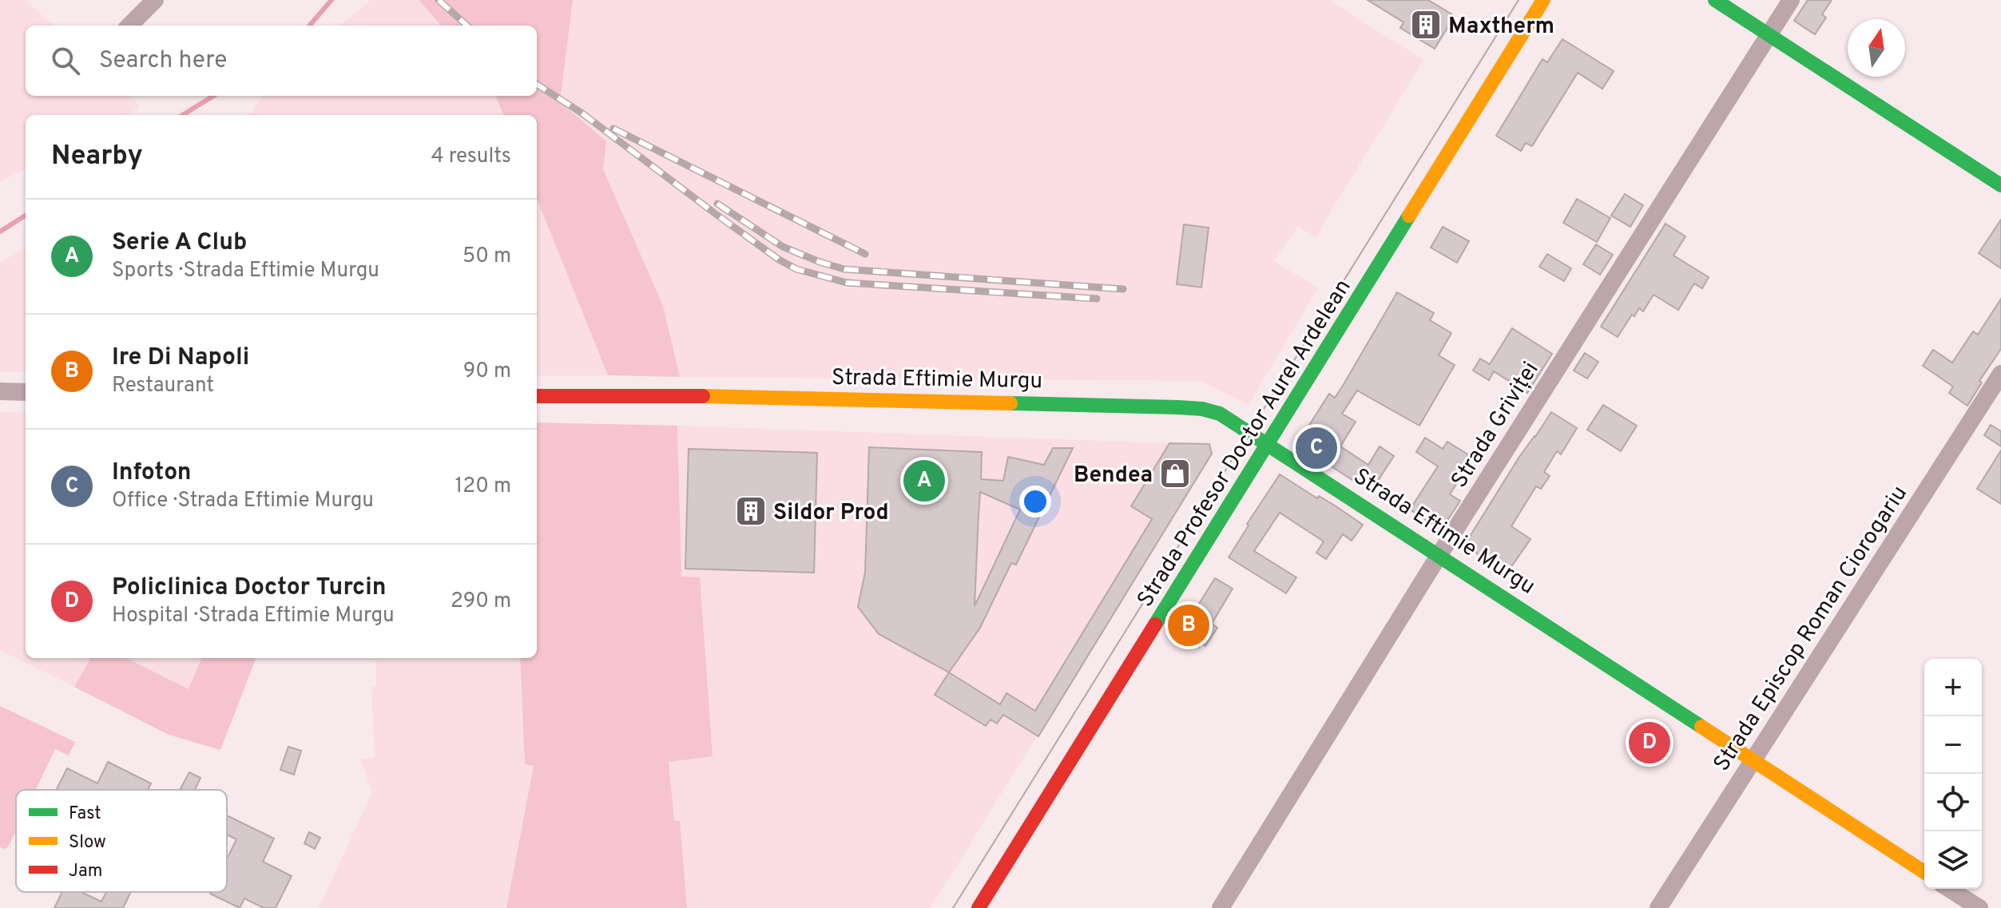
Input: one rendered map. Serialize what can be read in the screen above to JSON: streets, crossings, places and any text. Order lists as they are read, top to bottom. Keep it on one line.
{"streets":{"street":["Strada Eftimie Murgu","Strada Griviței","Strada Profesor Doctor Aurel Ardelean","Strada Episcop Roman Ciorogariu"]},"crossings":[["Strada Eftimie Murgu","Strada Griviței"],["Strada Eftimie Murgu","Strada Profesor Doctor Aurel Ardelean"],["Strada Eftimie Murgu","Strada Episcop Roman Ciorogariu"]],"places":{"building":["Maxtherm","Sildor Prod"],"shop":["Bendea"]},"legend":["Fast","Slow","Jam"],"north":"top","page":{"search":"Search here","heading":["Nearby","4 results"],"list":[{"mark":"A","name":"Serie A Club","note":"Sports · Strada Eftimie Murgu","value":"50 m"},{"mark":"B","name":"Ire Di Napoli","note":"Restaurant","value":"90 m"},{"mark":"C","name":"Infoton","note":"Office · Strada Eftimie Murgu","value":"120 m"},{"mark":"D","name":"Policlinica Doctor Turcin","note":"Hospital · Strada Eftimie Murgu","value":"290 m"}],"pins":["C","A","B","D"],"map_buttons":["+","−"]}}
